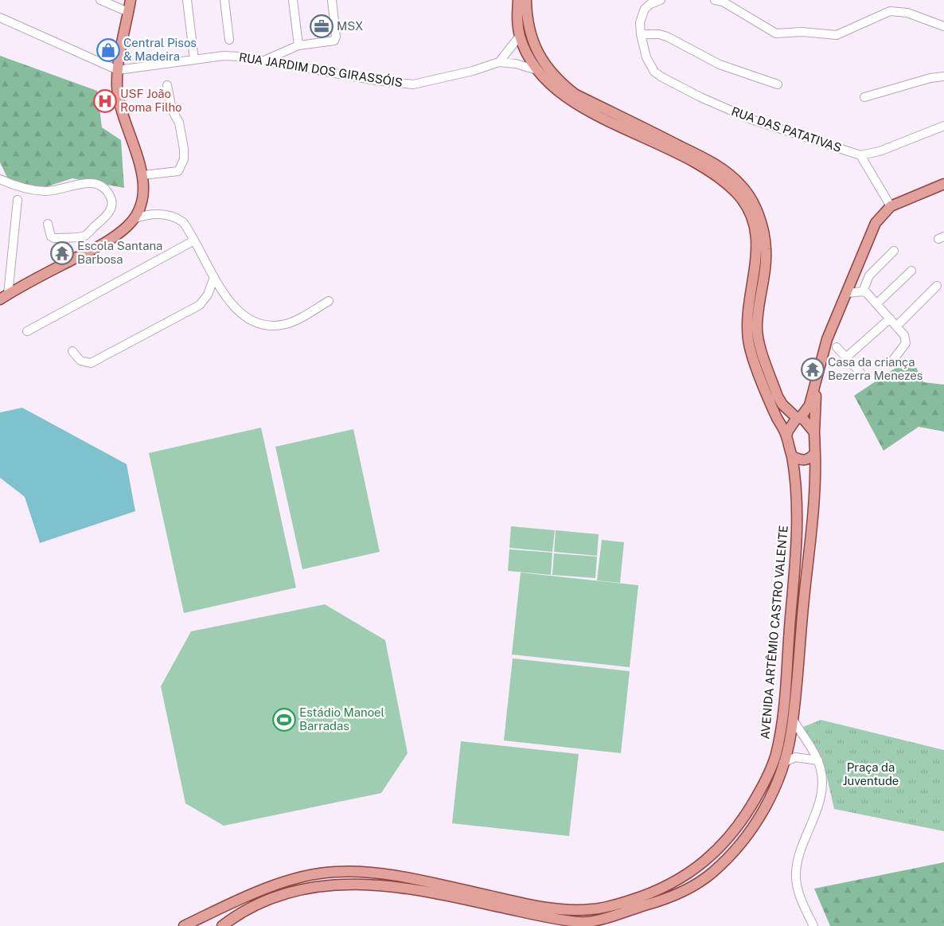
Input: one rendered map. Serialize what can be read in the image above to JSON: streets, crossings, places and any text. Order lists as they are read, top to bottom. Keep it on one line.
{"streets":{"main road":["AVENIDA ARTÊMIO CASTRO VALENTE"],"street":["RUA JARDIM DOS GIRASSÓIS","RUA DAS PATATIVAS"]},"parks":["Praça da Juventude"],"places":{"office":["MSX"],"shop":["Central Pisos & Madeira"],"hospital":["USF João Roma Filho"],"temple":["Escola Santana Barbosa","Casa da criança Bezerra Menezes"],"sports":["Estádio Manoel Barradas"]}}
